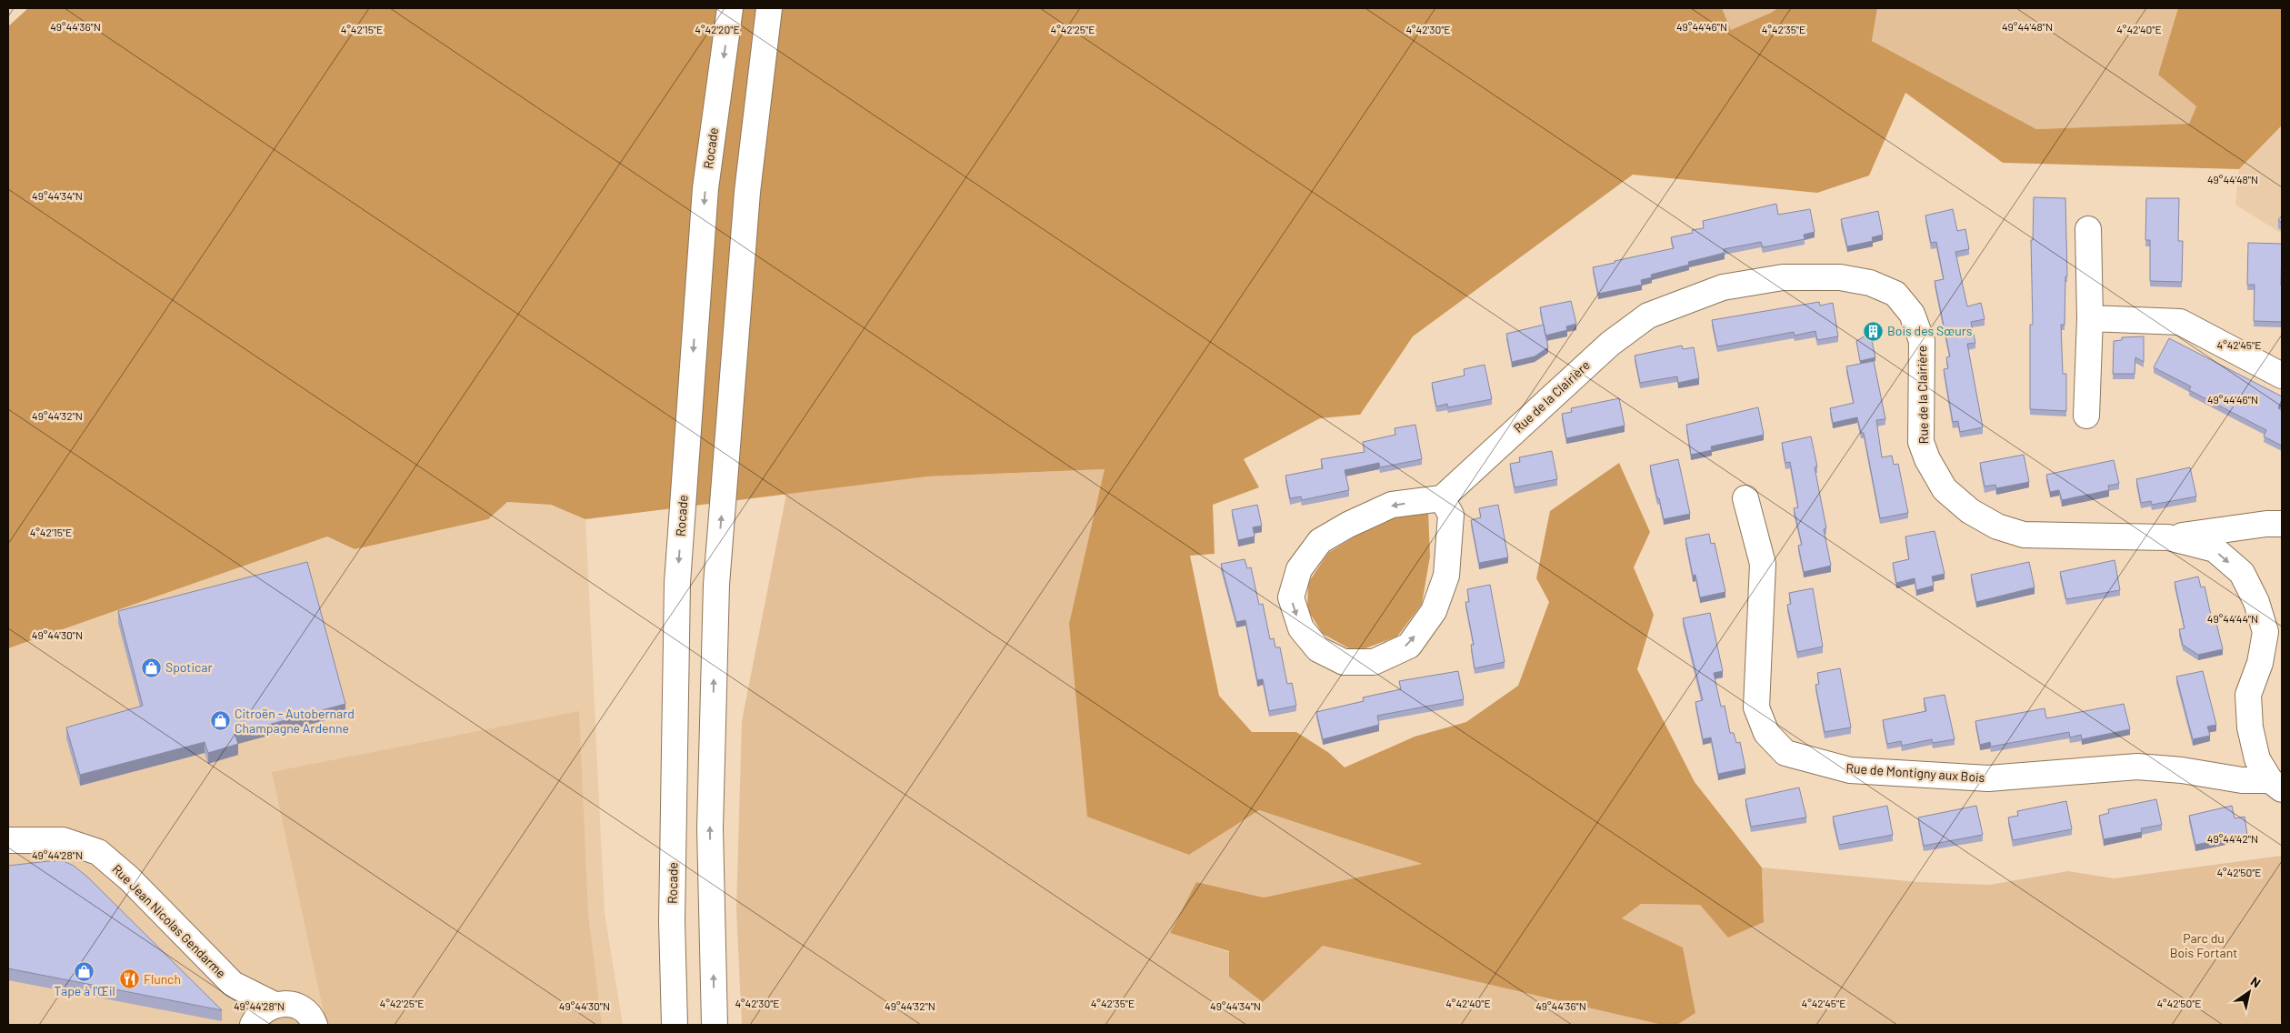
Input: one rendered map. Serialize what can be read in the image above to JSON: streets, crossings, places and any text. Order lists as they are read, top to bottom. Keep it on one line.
{"streets":{"main road":["Rocade","Rue de la Clairière","Rue de Montigny aux Bois","Rue Jean Nicolas Gendarme"]},"crossings":[["Rue de la Clairière","Rue de Montigny aux Bois"]],"parks":["Parc du Bois Fortant"],"places":{"building":["Bois des Sœurs"],"shop":["Spoticar","Citroën - Autobernard Champagne Ardenne","Tape à l'Œil"],"restaurant":["Flunch"]},"north":"top right","coordinates":["49°44'48\"N","49°44'36\"N","49°44'46\"N","4°42'15\"E","4°42'20\"E","4°42'25\"E","4°42'30\"E","4°42'35\"E","4°42'40\"E","49°44'34\"N","4°42'45\"E","49°44'32\"N","49°44'44\"N","49°44'30\"N","49°44'42\"N","49°44'28\"N","4°42'50\"E"]}
